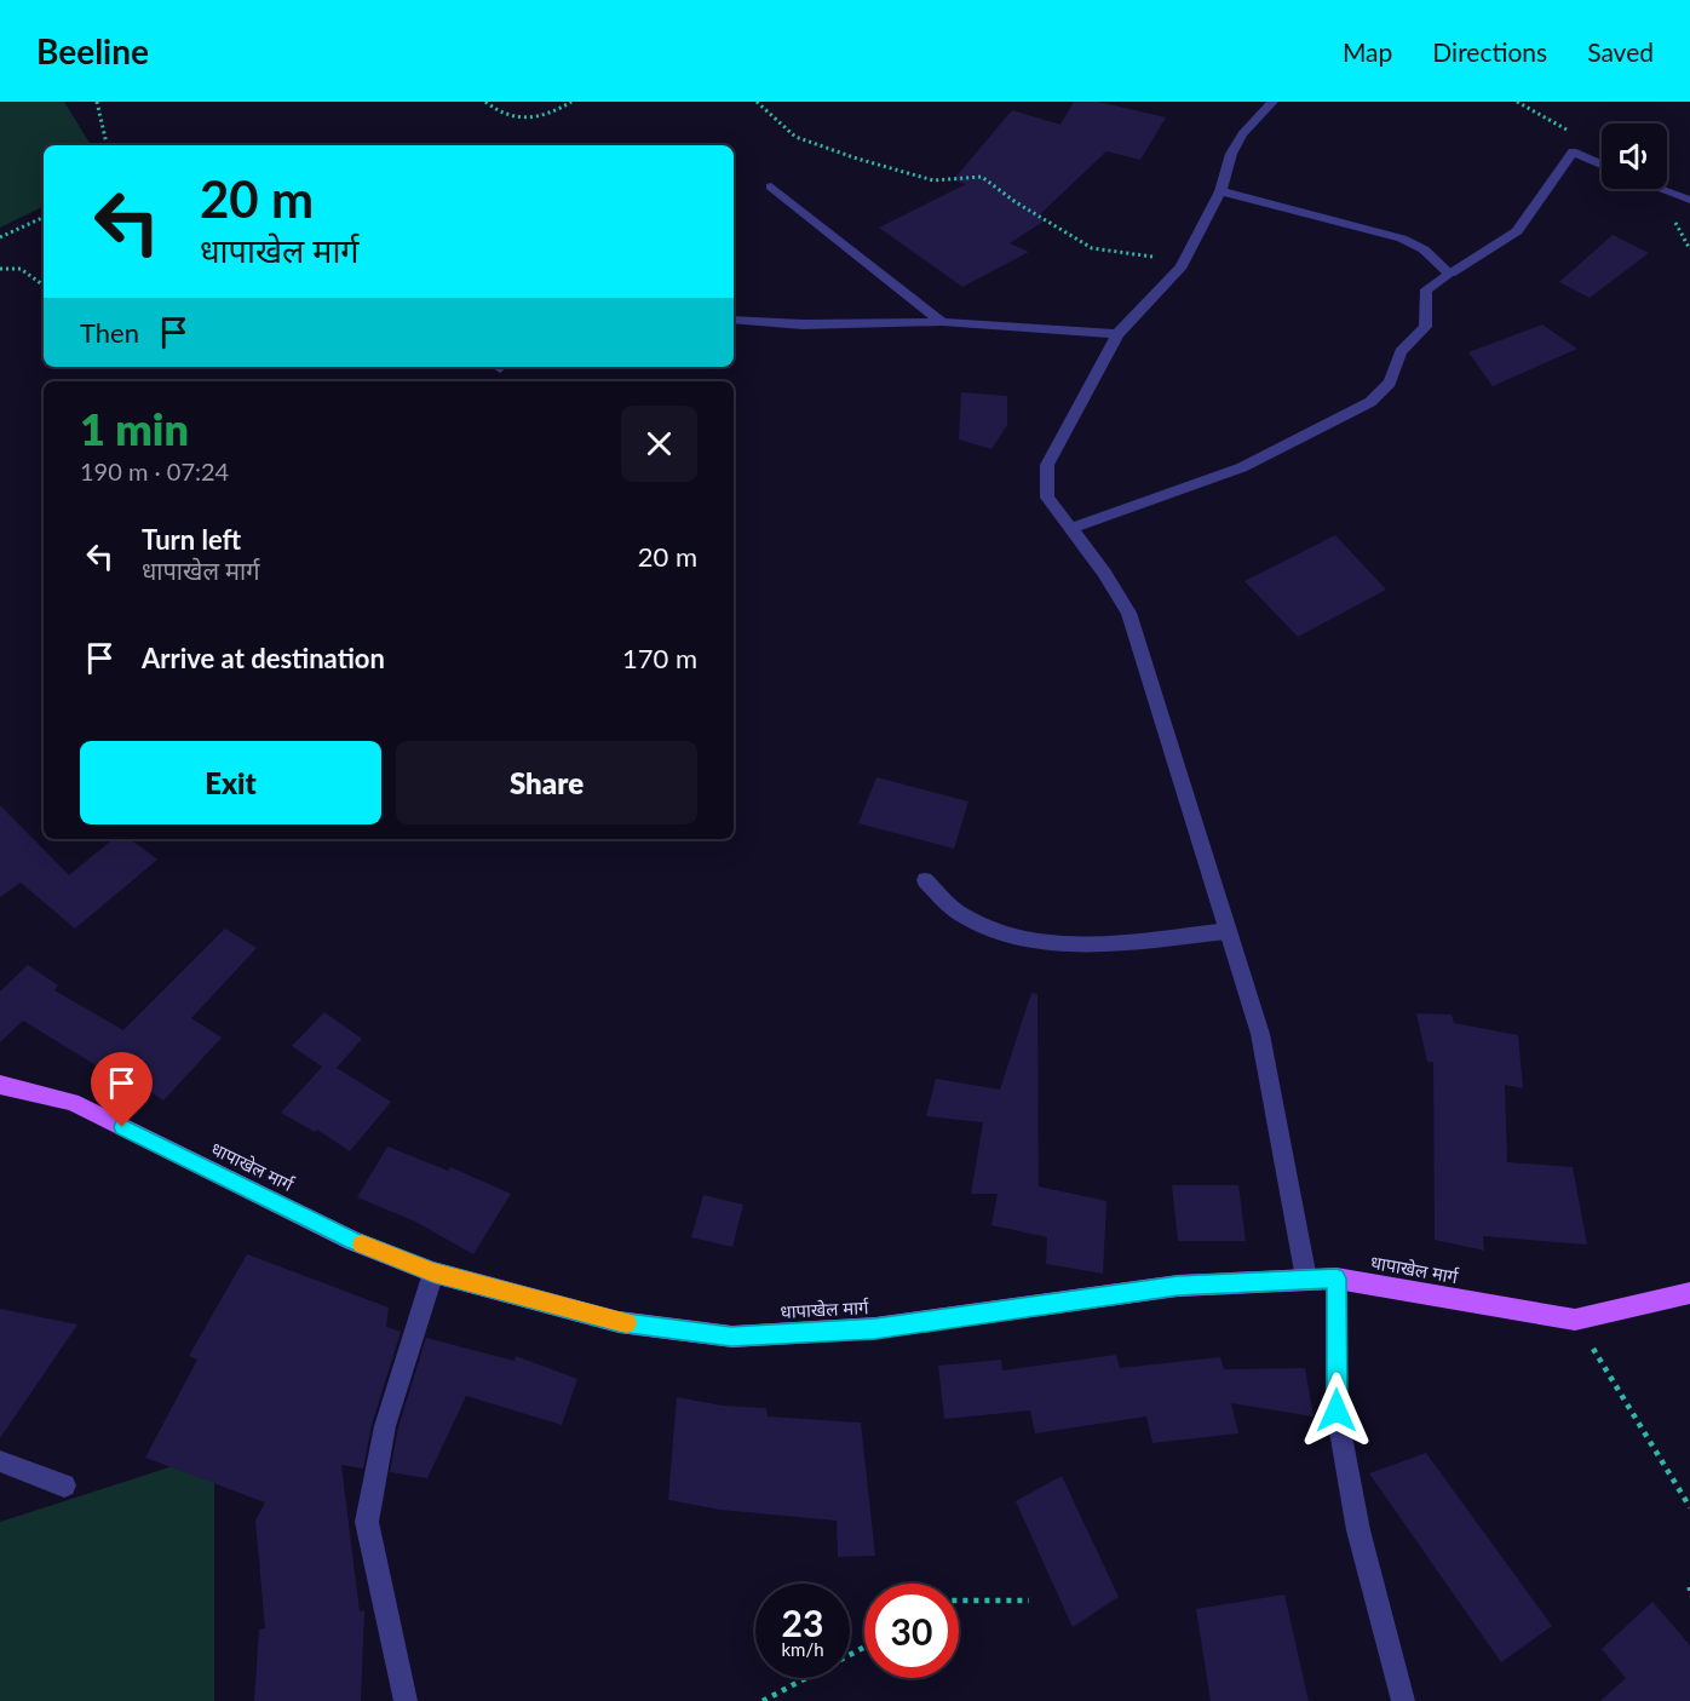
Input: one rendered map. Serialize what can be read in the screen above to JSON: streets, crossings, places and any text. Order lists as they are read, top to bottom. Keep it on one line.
{"streets":{"main road":["धापाखेल मार्ग"]},"page":{"header":"Beeline","nav":["Map","Directions","Saved"],"turn":["20 m","धापाखेल मार्ग"],"then":"Then","heading":["1 min","190 m · 07:24"],"list":[{"name":"Turn left","note":"धापाखेल मार्ग","value":"20 m"},{"name":"Arrive at destination","value":"170 m"}],"buttons":["Exit","Share"],"speed":"23 km/h","limit":"30"}}
